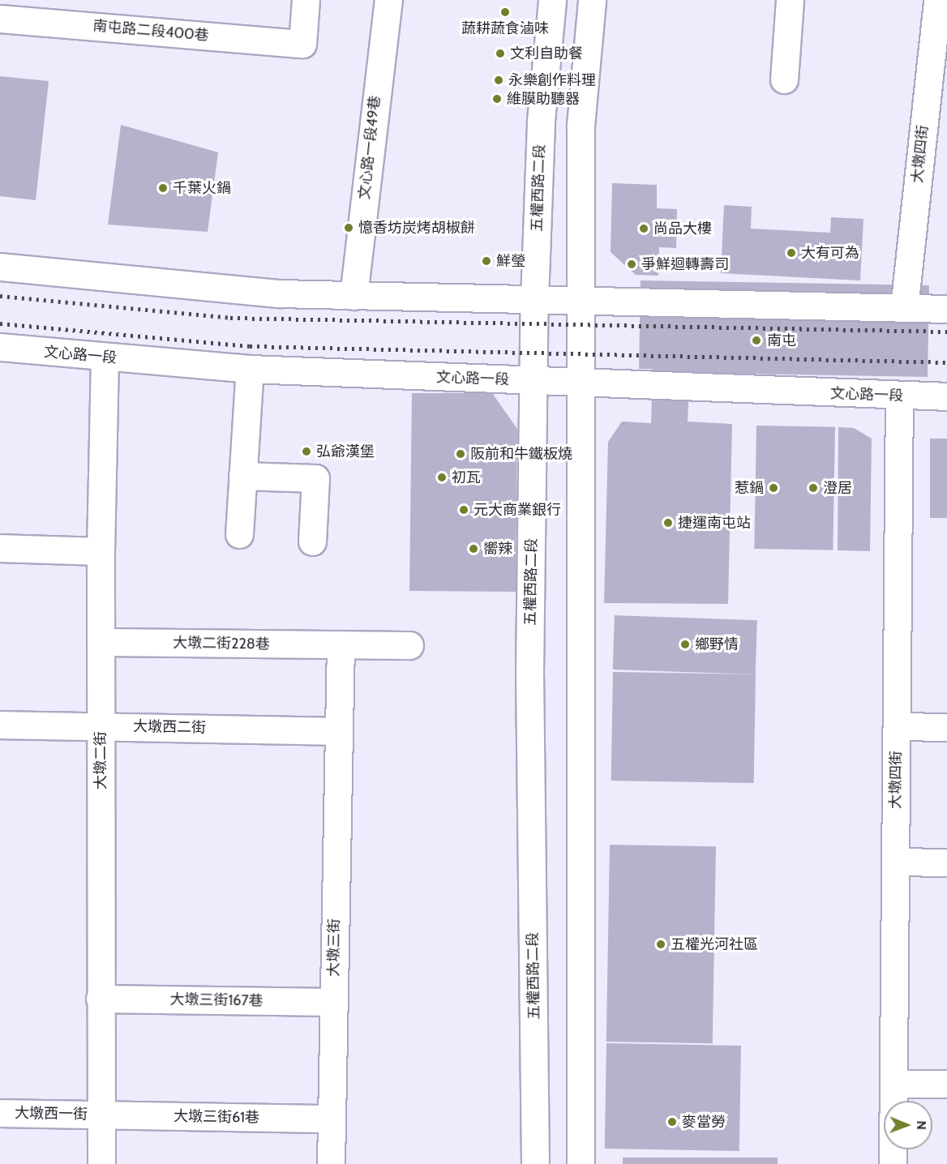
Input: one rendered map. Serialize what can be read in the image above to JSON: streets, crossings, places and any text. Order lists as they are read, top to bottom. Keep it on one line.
{"streets":{"street":["南屯路二段400巷","文心路一段49巷","大墩四街","五權西路二段","文心路一段","大墩二街228巷","大墩西二街","大墩二街","大墩三街","大墩三街167巷","大墩西一街","大墩三街61巷"]},"crossings":[["大墩四街","文心路一段"],["五權西路二段","文心路一段"],["文心路一段","大墩二街"],["大墩二街228巷","大墩二街"],["大墩西二街","大墩二街"],["大墩西二街","大墩三街"],["大墩二街","大墩三街167巷"],["大墩二街","大墩西一街"],["大墩二街","大墩三街61巷"],["大墩三街","大墩三街167巷"],["大墩三街","大墩三街61巷"],["大墩西一街","大墩三街61巷"]],"places":["蔬耕蔬食滷味","文利自助餐","永樂創作料理","維膜助聽器","千葉火鍋","憶香坊炭烤胡椒餅","尚品大樓","大有可為","鮮瑩","爭鮮迴轉壽司","南屯","弘爺漢堡","阪前和牛鐵板燒","初瓦","惹鍋","澄居","元大商業銀行","捷運南屯站","嚮辣","鄉野情","五權光河社區","麥當勞"],"north":"right"}
